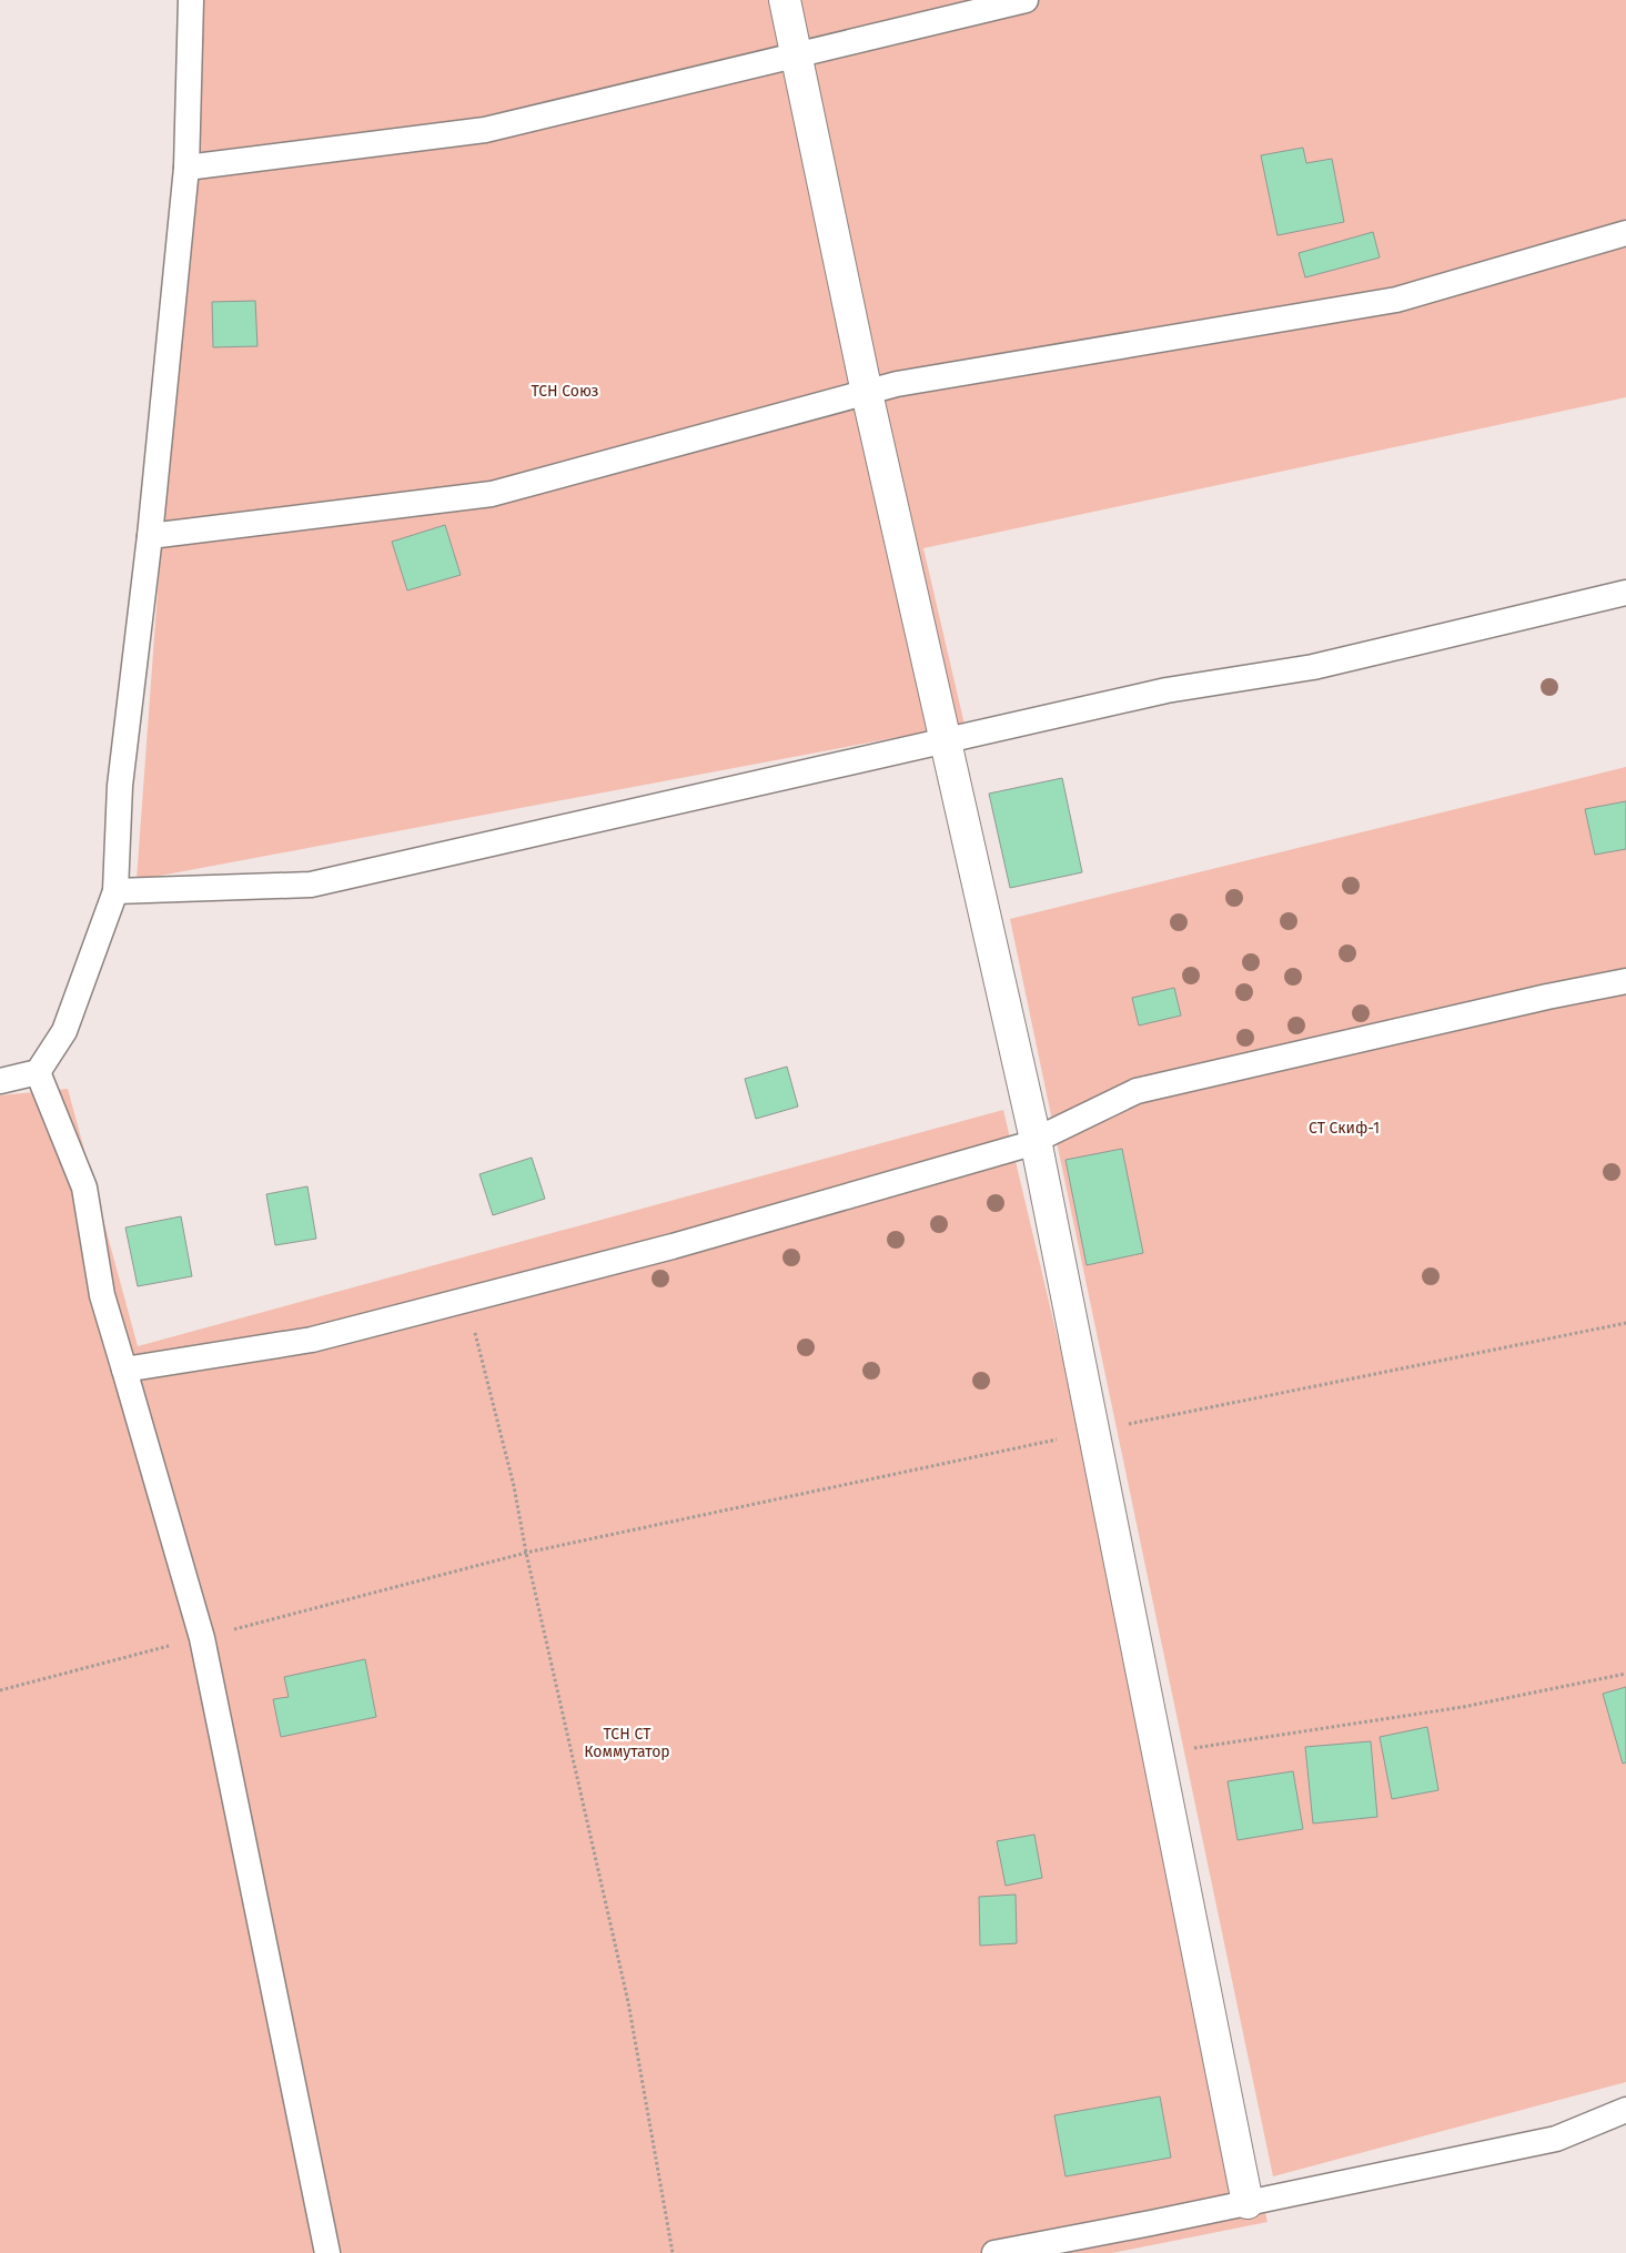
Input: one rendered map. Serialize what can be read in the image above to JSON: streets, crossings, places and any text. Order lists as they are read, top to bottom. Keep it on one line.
{"parks":["ТСН Союз","СТ Скиф-1","ТСН СТ Коммутатор"]}
